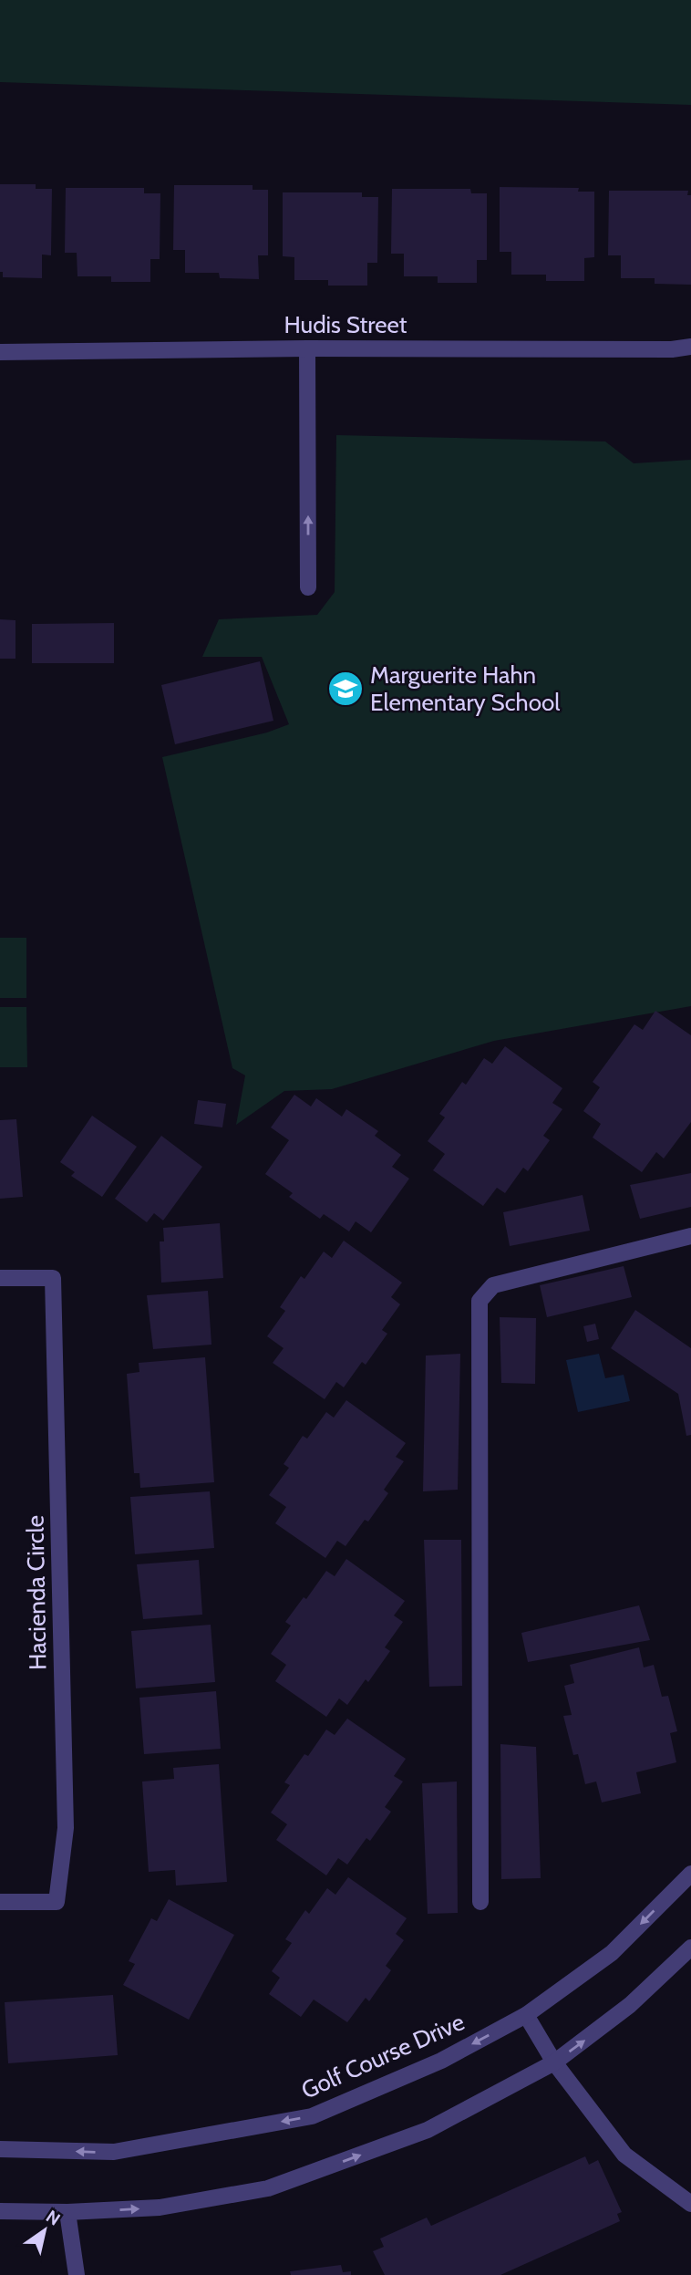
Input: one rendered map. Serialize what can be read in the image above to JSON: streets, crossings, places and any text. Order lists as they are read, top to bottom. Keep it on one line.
{"streets":{"street":["Hudis Street","Hacienda Circle","Golf Course Drive"]},"places":{"school or university":["Marguerite Hahn Elementary School"]},"north":"top right"}
